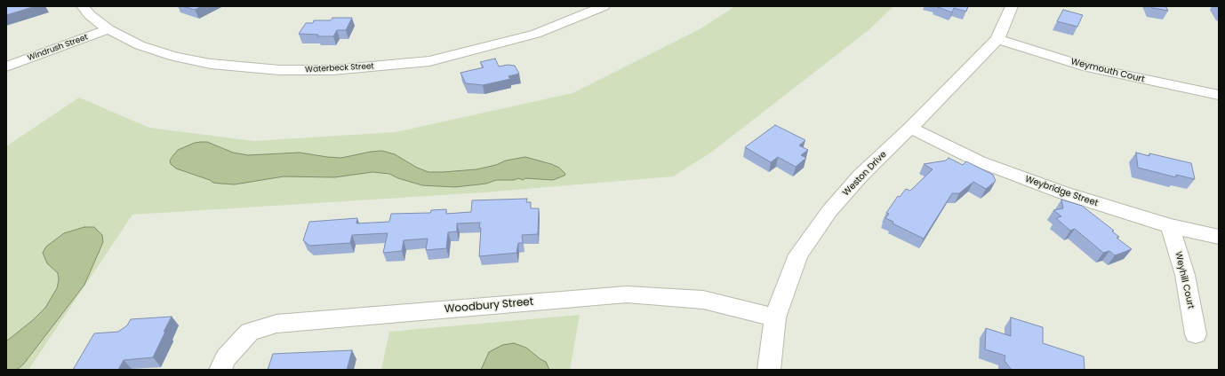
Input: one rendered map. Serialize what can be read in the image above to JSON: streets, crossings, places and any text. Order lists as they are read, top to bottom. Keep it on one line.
{"streets":{"street":["Windrush Street","Waterbeck Street","Weymouth Court","Weston Drive","Weybridge Street","Weyhill Court","Woodbury Street"]},"crossings":[["Windrush Street","Waterbeck Street"],["Weymouth Court","Weston Drive"],["Weston Drive","Weybridge Street"],["Weston Drive","Woodbury Street"],["Weybridge Street","Weyhill Court"]]}
